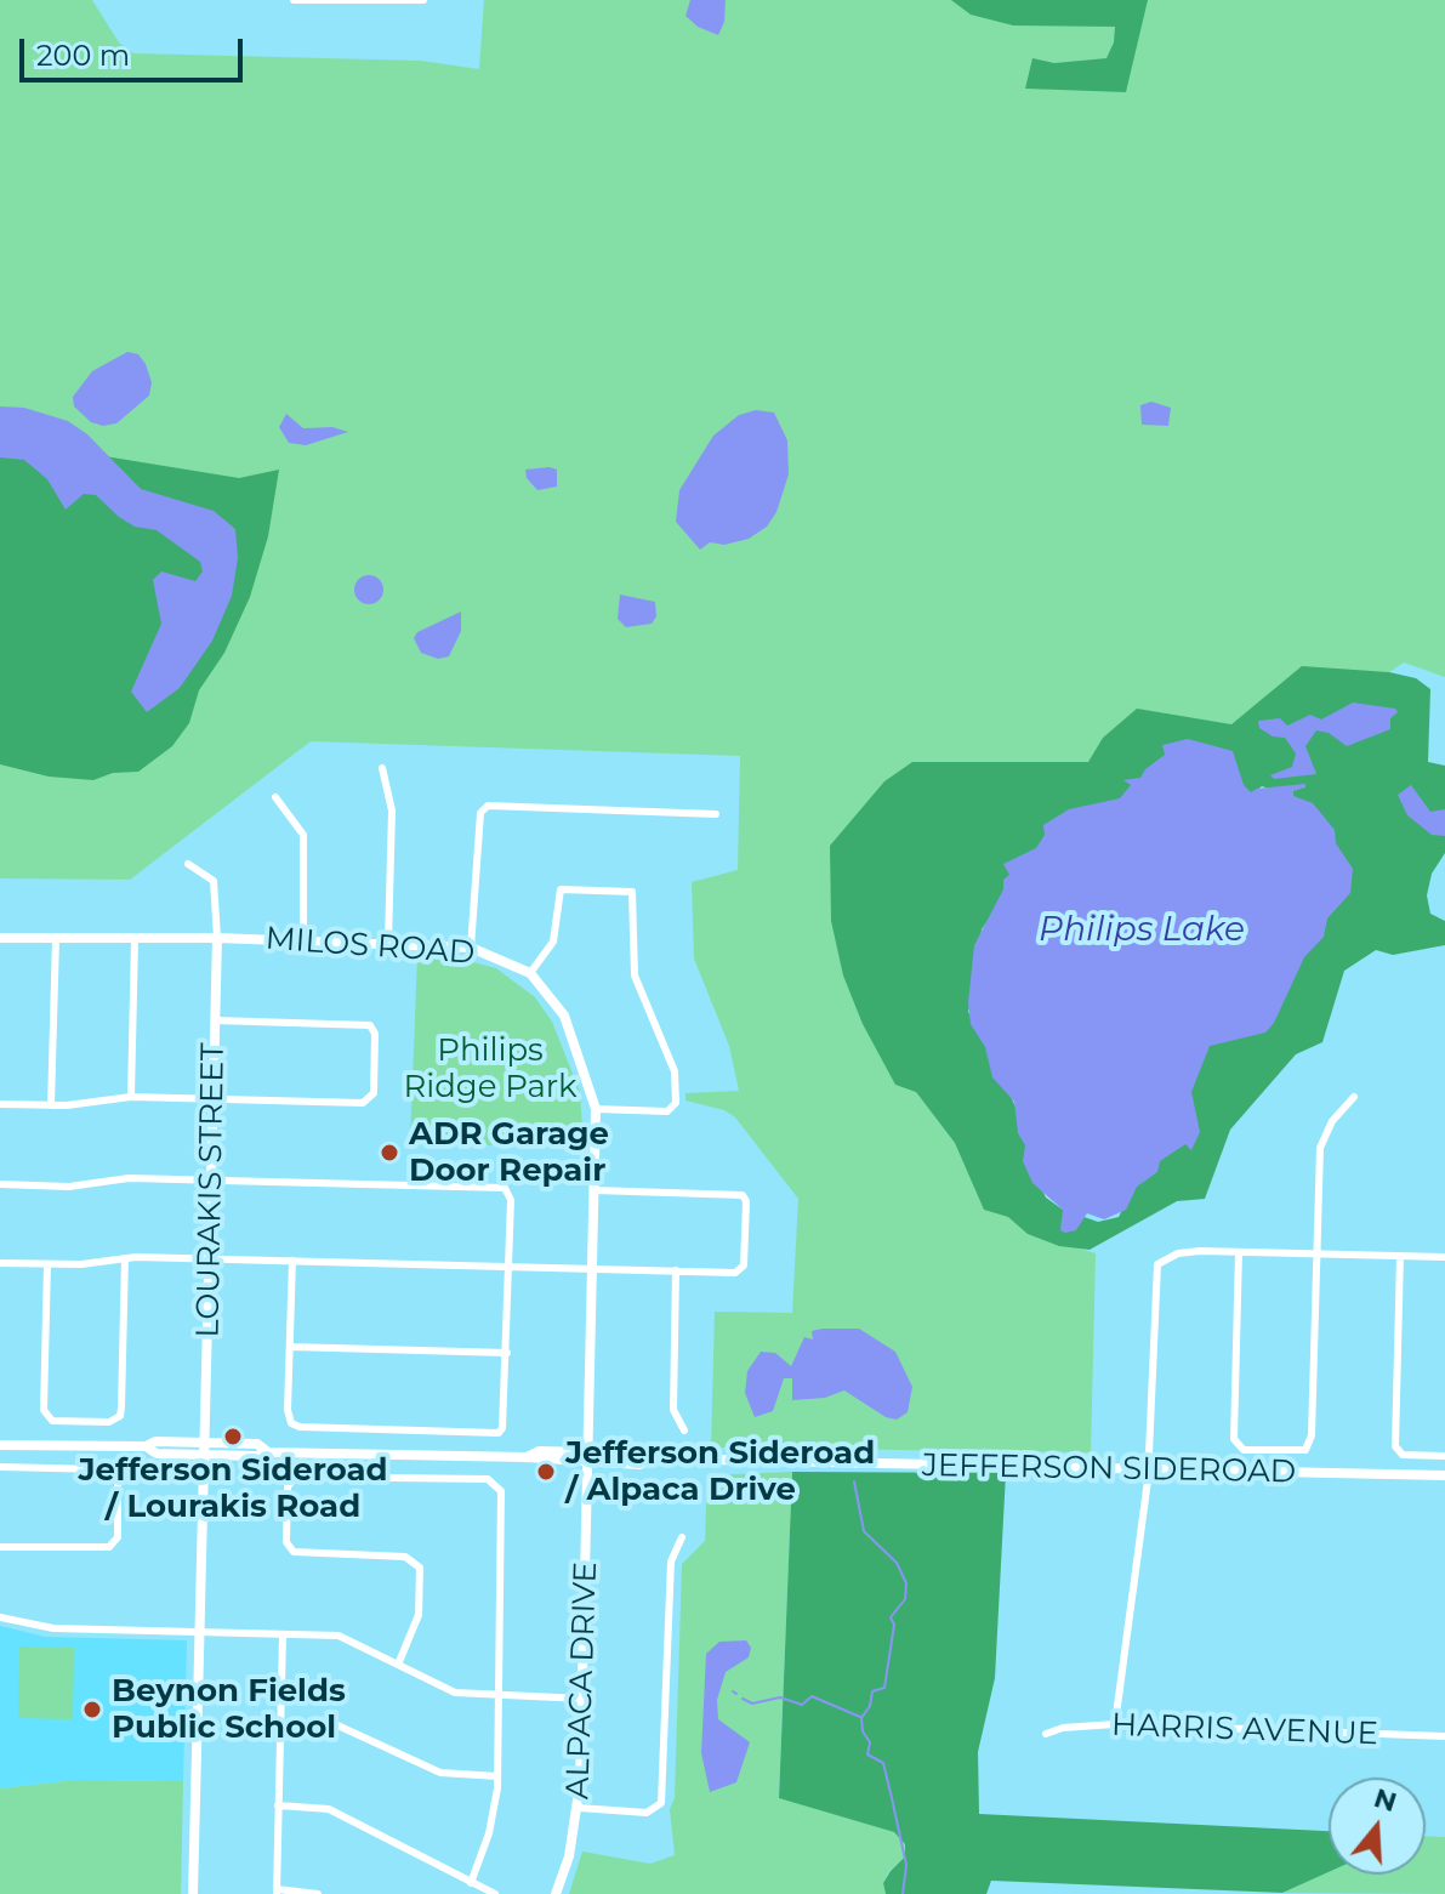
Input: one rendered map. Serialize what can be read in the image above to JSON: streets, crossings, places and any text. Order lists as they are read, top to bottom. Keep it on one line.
{"streets":{"street":["MILOS ROAD","LOURAKIS STREET","JEFFERSON SIDEROAD","ALPACA DRIVE","HARRIS AVENUE"]},"crossings":[["MILOS ROAD","LOURAKIS STREET"],["MILOS ROAD","JEFFERSON SIDEROAD"],["MILOS ROAD","ALPACA DRIVE"],["LOURAKIS STREET","JEFFERSON SIDEROAD"],["JEFFERSON SIDEROAD","ALPACA DRIVE"]],"water":["Philips Lake"],"parks":["Philips Ridge Park"],"places":["ADR Garage Door Repair","Jefferson Sideroad / Lourakis Road","Jefferson Sideroad / Alpaca Drive","Beynon Fields Public School"],"scale_bar":"200 m","north":"top"}
